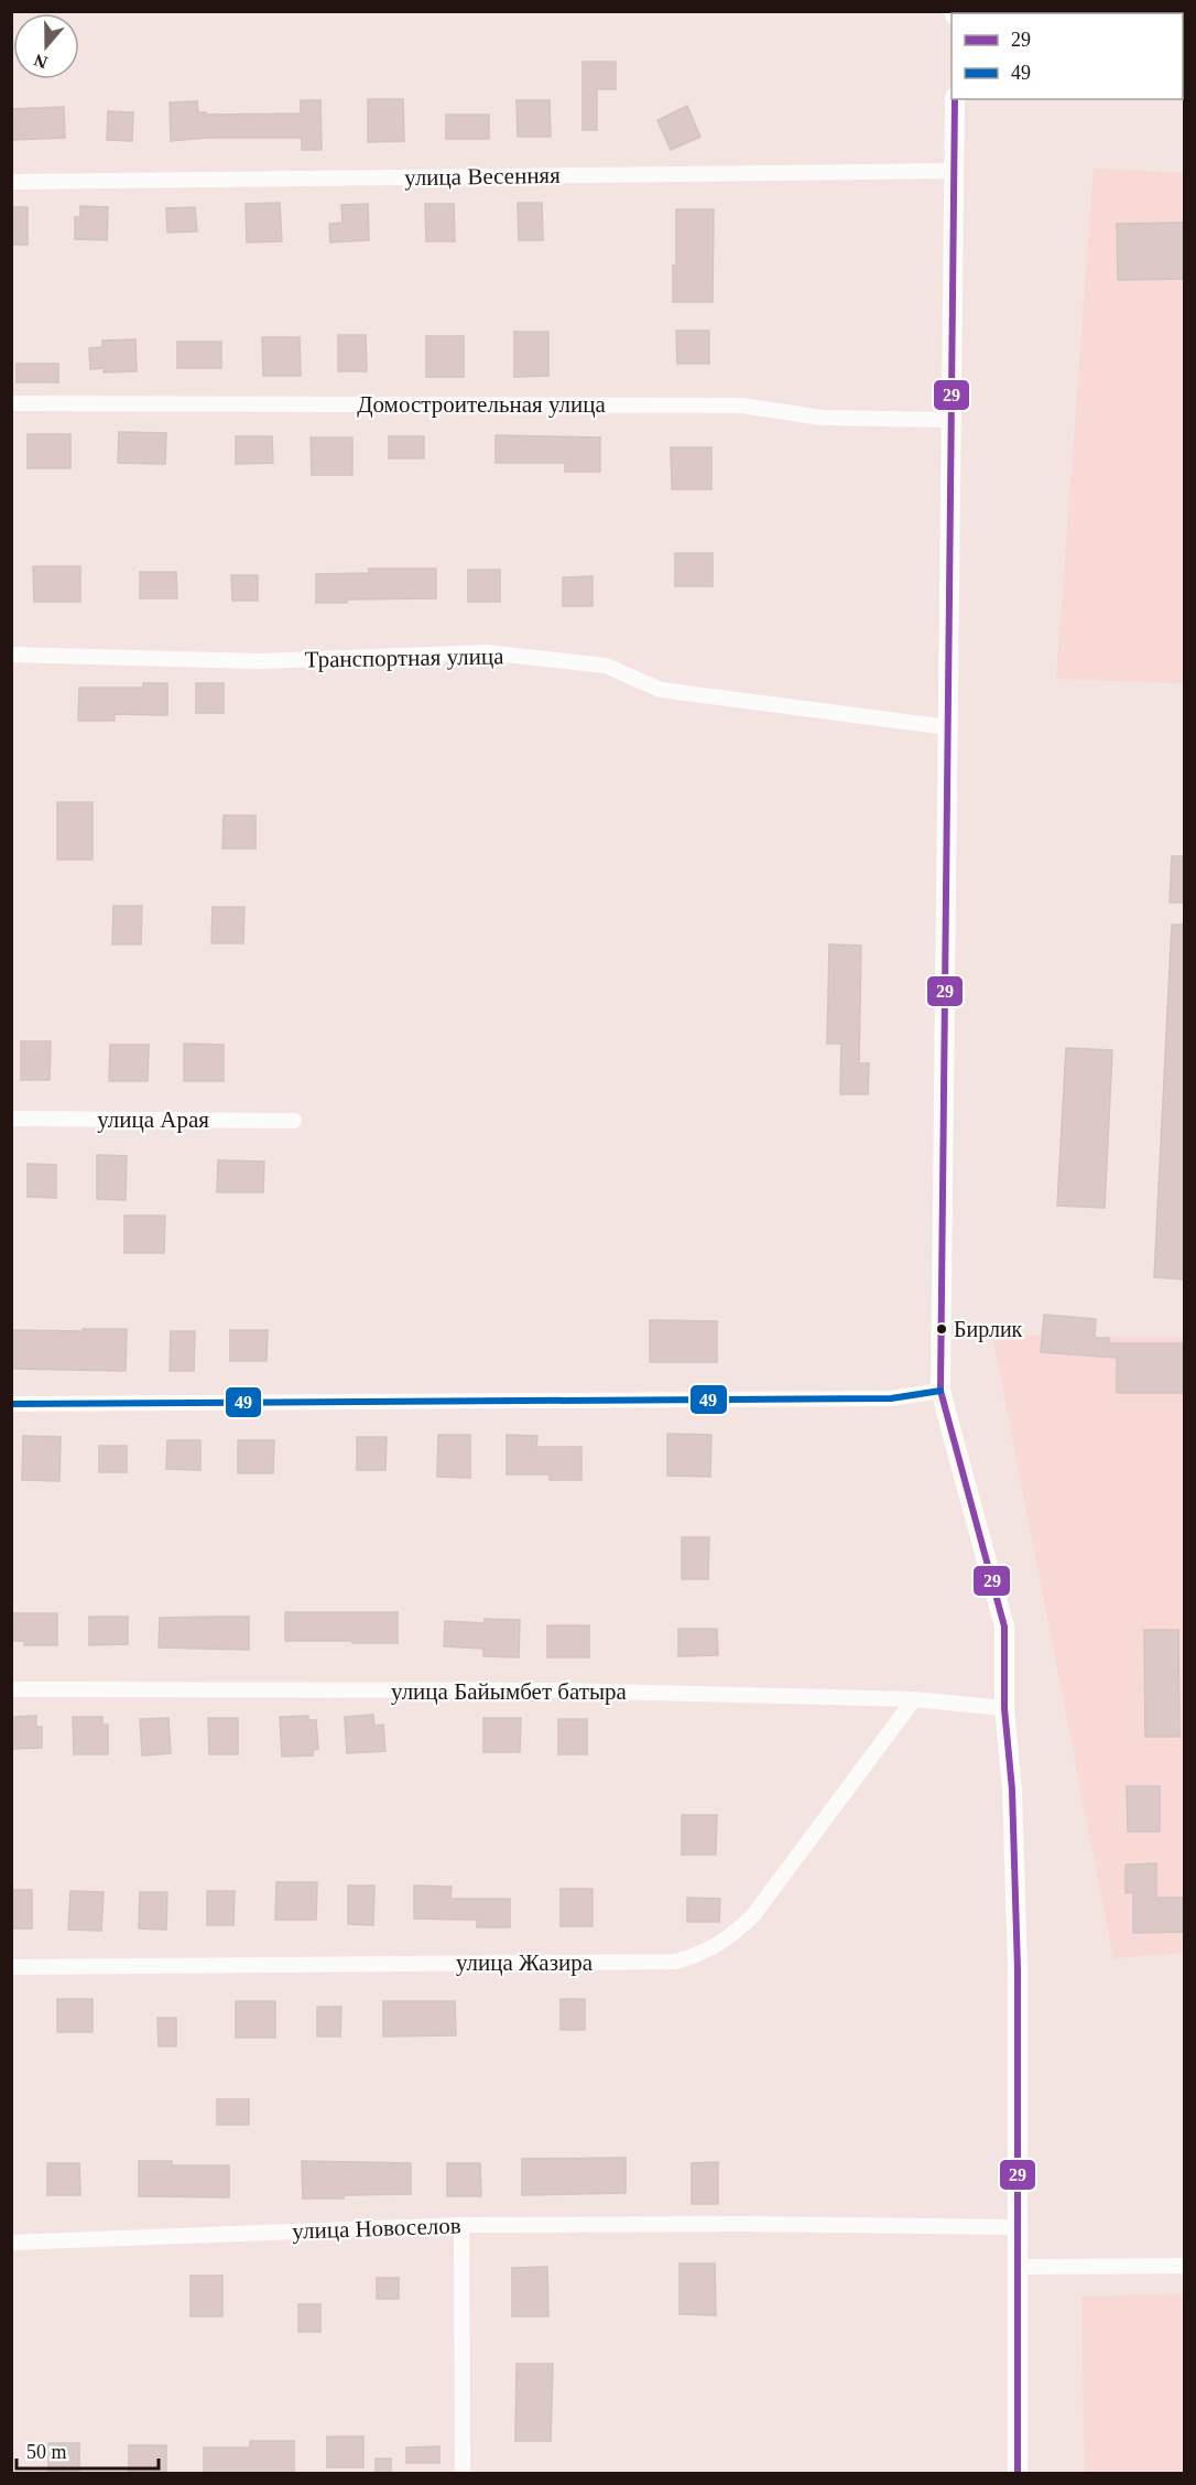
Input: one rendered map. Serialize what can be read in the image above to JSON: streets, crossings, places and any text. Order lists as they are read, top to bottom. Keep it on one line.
{"streets":{"street":["улица Весенняя","Домостроительная улица","Транспортная улица","улица Арая","улица Байымбет батыра","улица Жазира","улица Новоселов"]},"crossings":[["улица Байымбет батыра","улица Жазира"]],"places":["Бирлик"],"lines":["transit line 29","transit line 49"],"legend":["29","49"],"scale_bar":"50 m","north":"bottom"}
